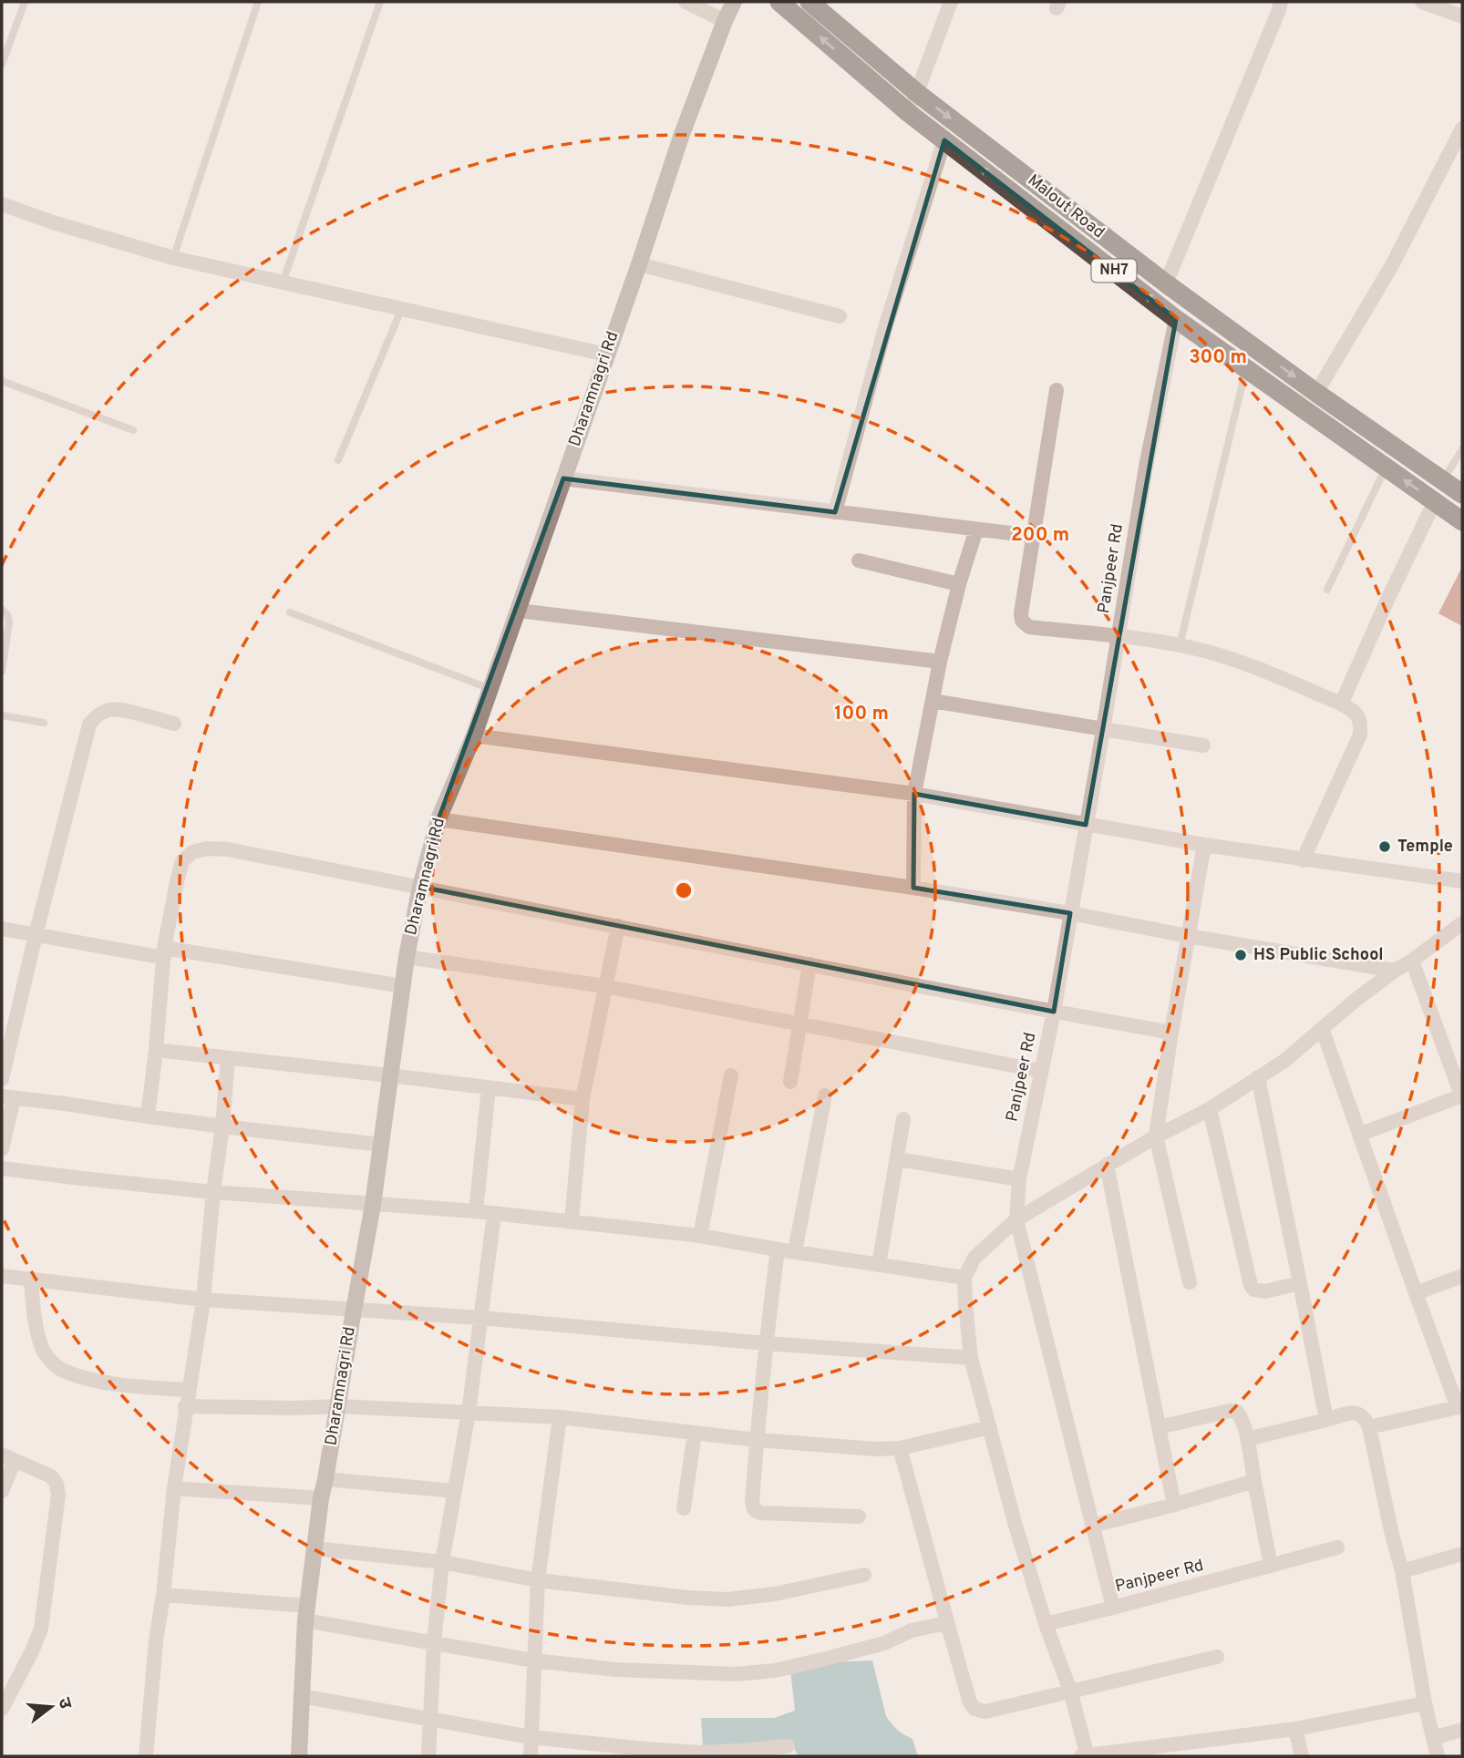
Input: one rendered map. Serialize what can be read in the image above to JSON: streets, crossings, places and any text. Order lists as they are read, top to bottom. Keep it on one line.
{"streets":{"highway":["Malout Road","NH7"],"street":["Dharamnagri Rd","Panjpeer Rd"]},"crossings":[["Malout Road","Panjpeer Rd"]],"places":["Temple","HS Public School"],"north":"right","rings":["300 m","200 m","100 m"]}
